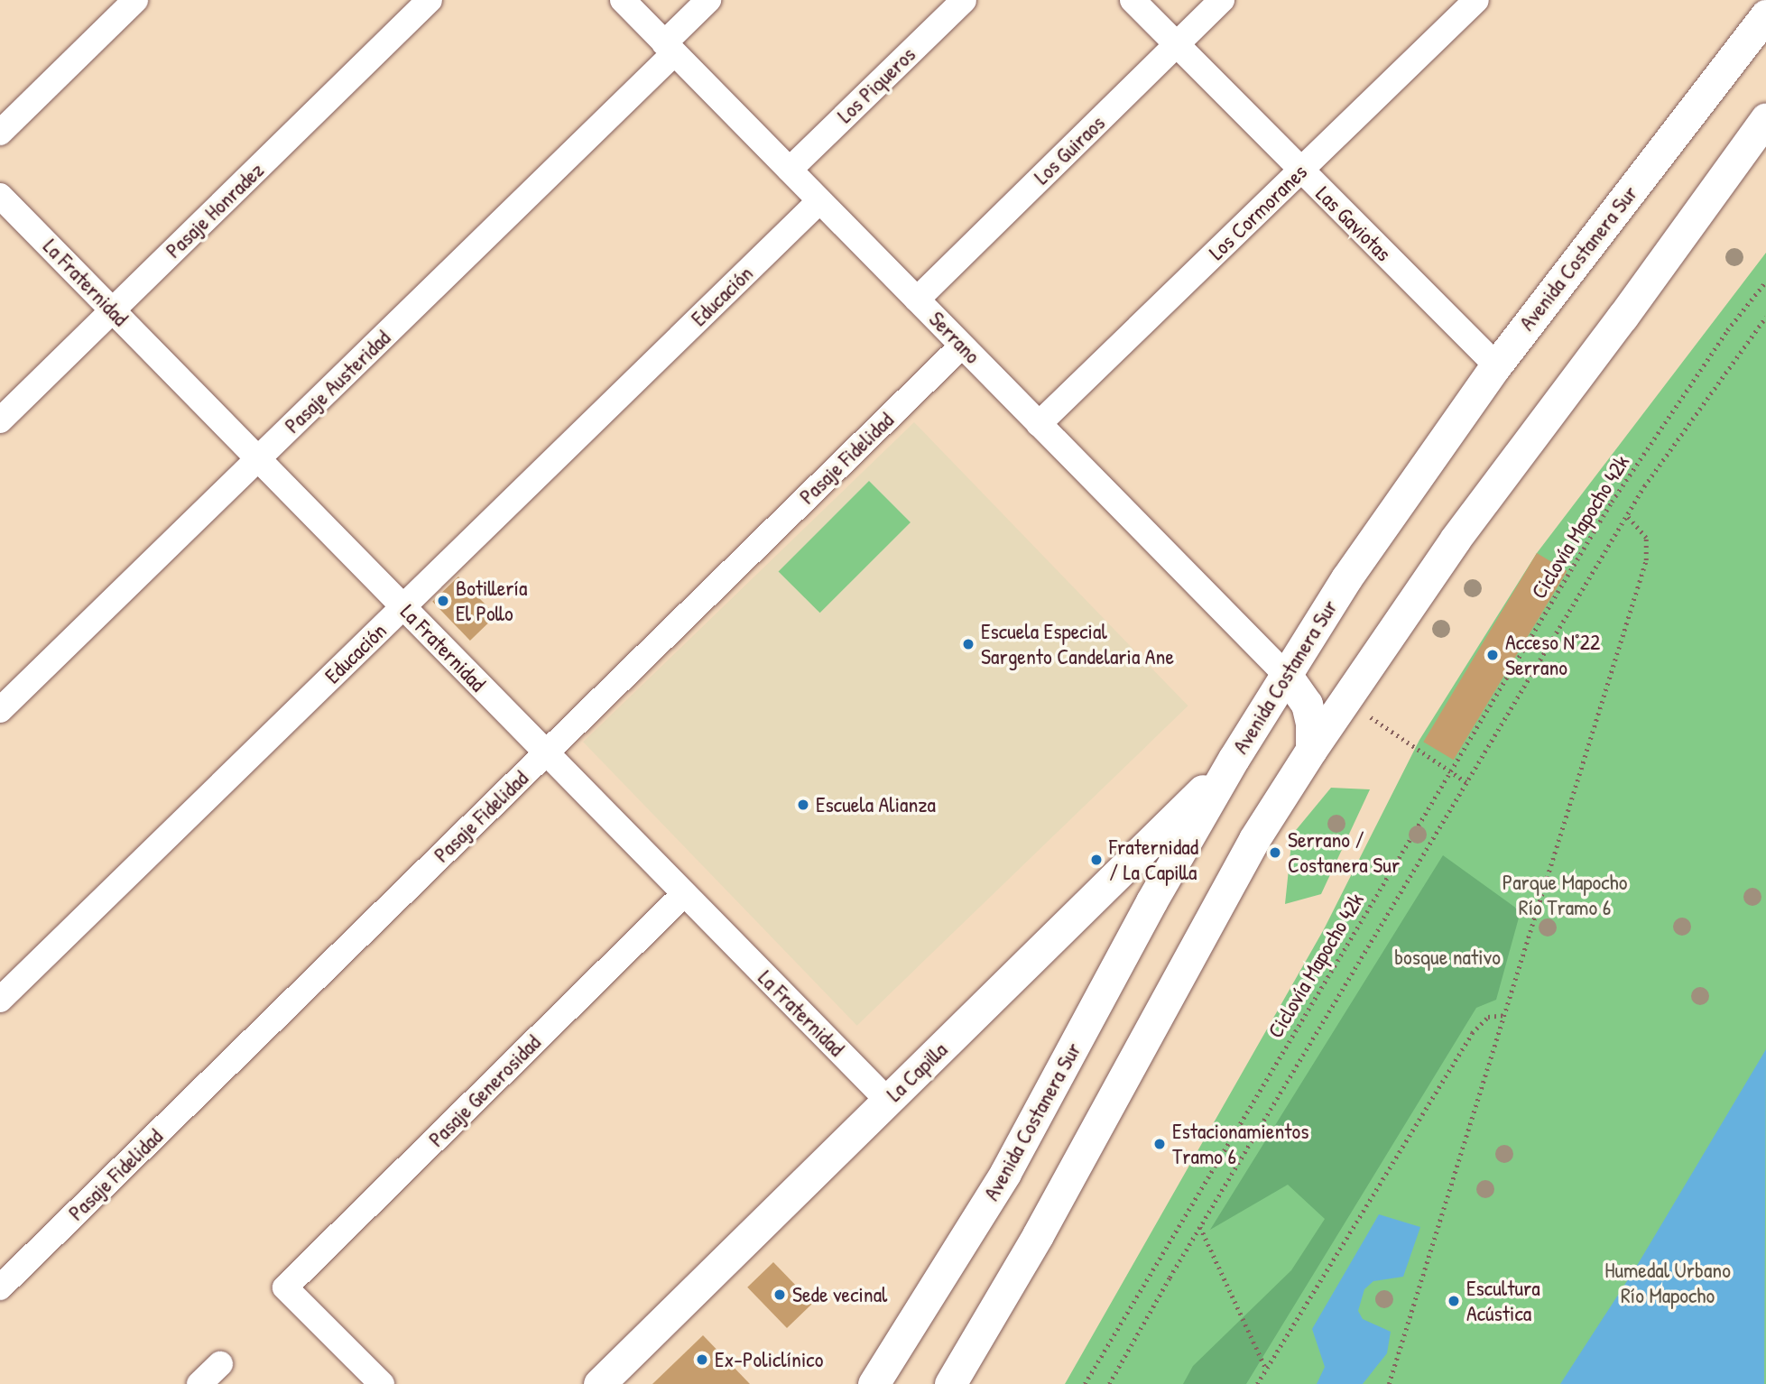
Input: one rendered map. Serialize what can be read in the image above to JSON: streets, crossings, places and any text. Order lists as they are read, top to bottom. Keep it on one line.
{"streets":{"street":["Los Piqueros","Los Guiraos","Pasaje Honradez","Los Cormoranes","Las Gaviotas","Avenida Costanera Sur","La Fraternidad","Educación","Serrano","Pasaje Austeridad","Pasaje Fidelidad","La Capilla","Pasaje Generosidad"],"path":["Ciclovía Mapocho 42k"]},"crossings":[["Los Piqueros","Serrano"],["Los Guiraos","Las Gaviotas"],["Los Guiraos","Serrano"],["Pasaje Honradez","La Fraternidad"],["Los Cormoranes","Las Gaviotas"],["Los Cormoranes","Serrano"],["Las Gaviotas","Avenida Costanera Sur"],["Avenida Costanera Sur","Serrano"],["Avenida Costanera Sur","La Capilla"],["La Fraternidad","Educación"],["La Fraternidad","Pasaje Austeridad"],["La Fraternidad","Pasaje Fidelidad"],["La Fraternidad","La Capilla"],["La Fraternidad","Pasaje Generosidad"],["Educación","Serrano"],["Serrano","Pasaje Austeridad"],["Serrano","Pasaje Fidelidad"]],"parks":["Parque Mapocho Río Tramo 6","bosque nativo","Humedal Urbano Río Mapocho"],"places":["Botillería El Pollo","Escuela Especial Sargento Candelaria Ane","Acceso N°22 Serrano","Escuela Alianza","Serrano / Costanera Sur","Fraternidad / La Capilla","Estacionamientos Tramo 6","Sede vecinal","Escultura Acústica","Ex-Policlínico"]}
